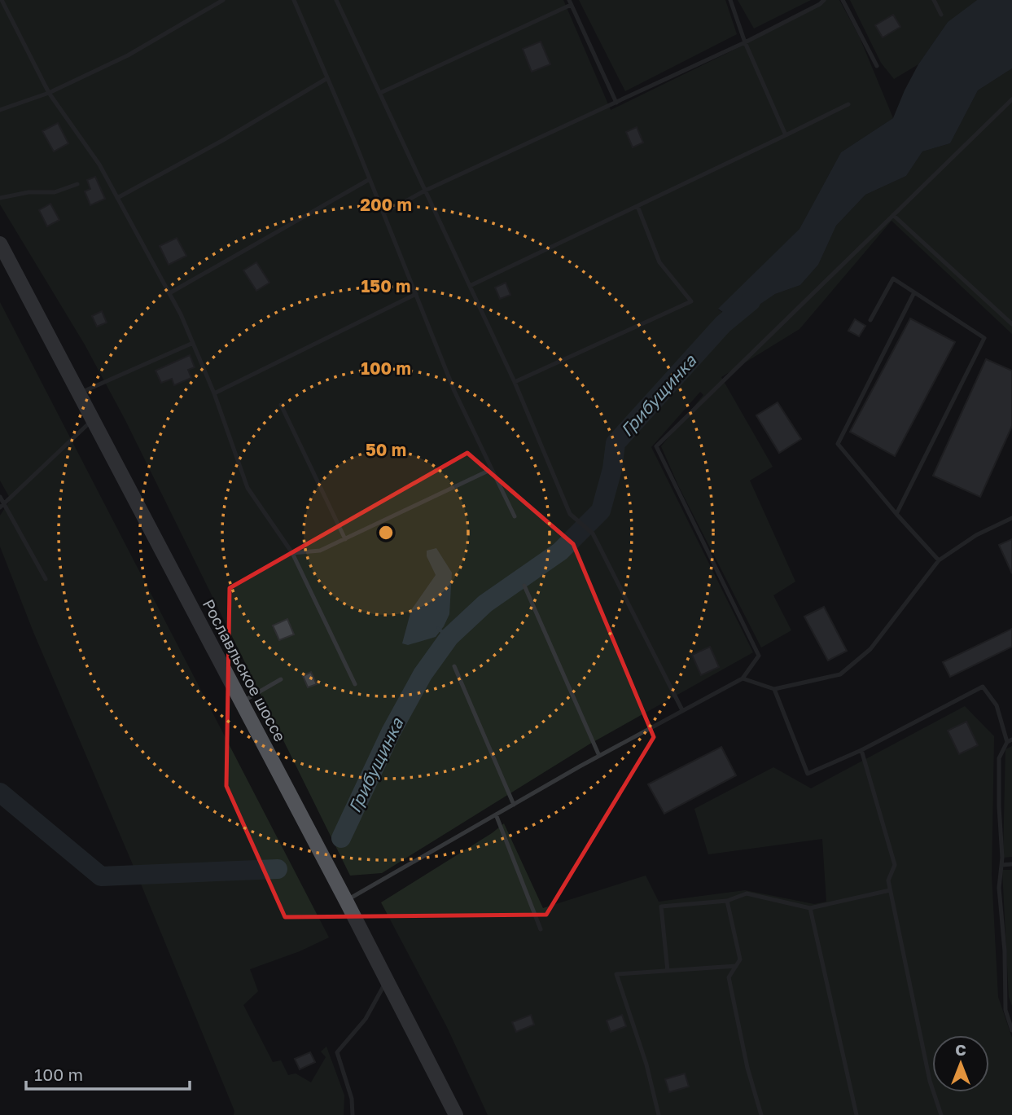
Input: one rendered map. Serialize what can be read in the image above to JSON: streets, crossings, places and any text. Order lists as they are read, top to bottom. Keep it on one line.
{"streets":{"main road":["Рославльское шоссе"]},"water":["Грибущинка"],"scale_bar":"100 m","north":"top","rings":["200 m","150 m","100 m","50 m"]}
